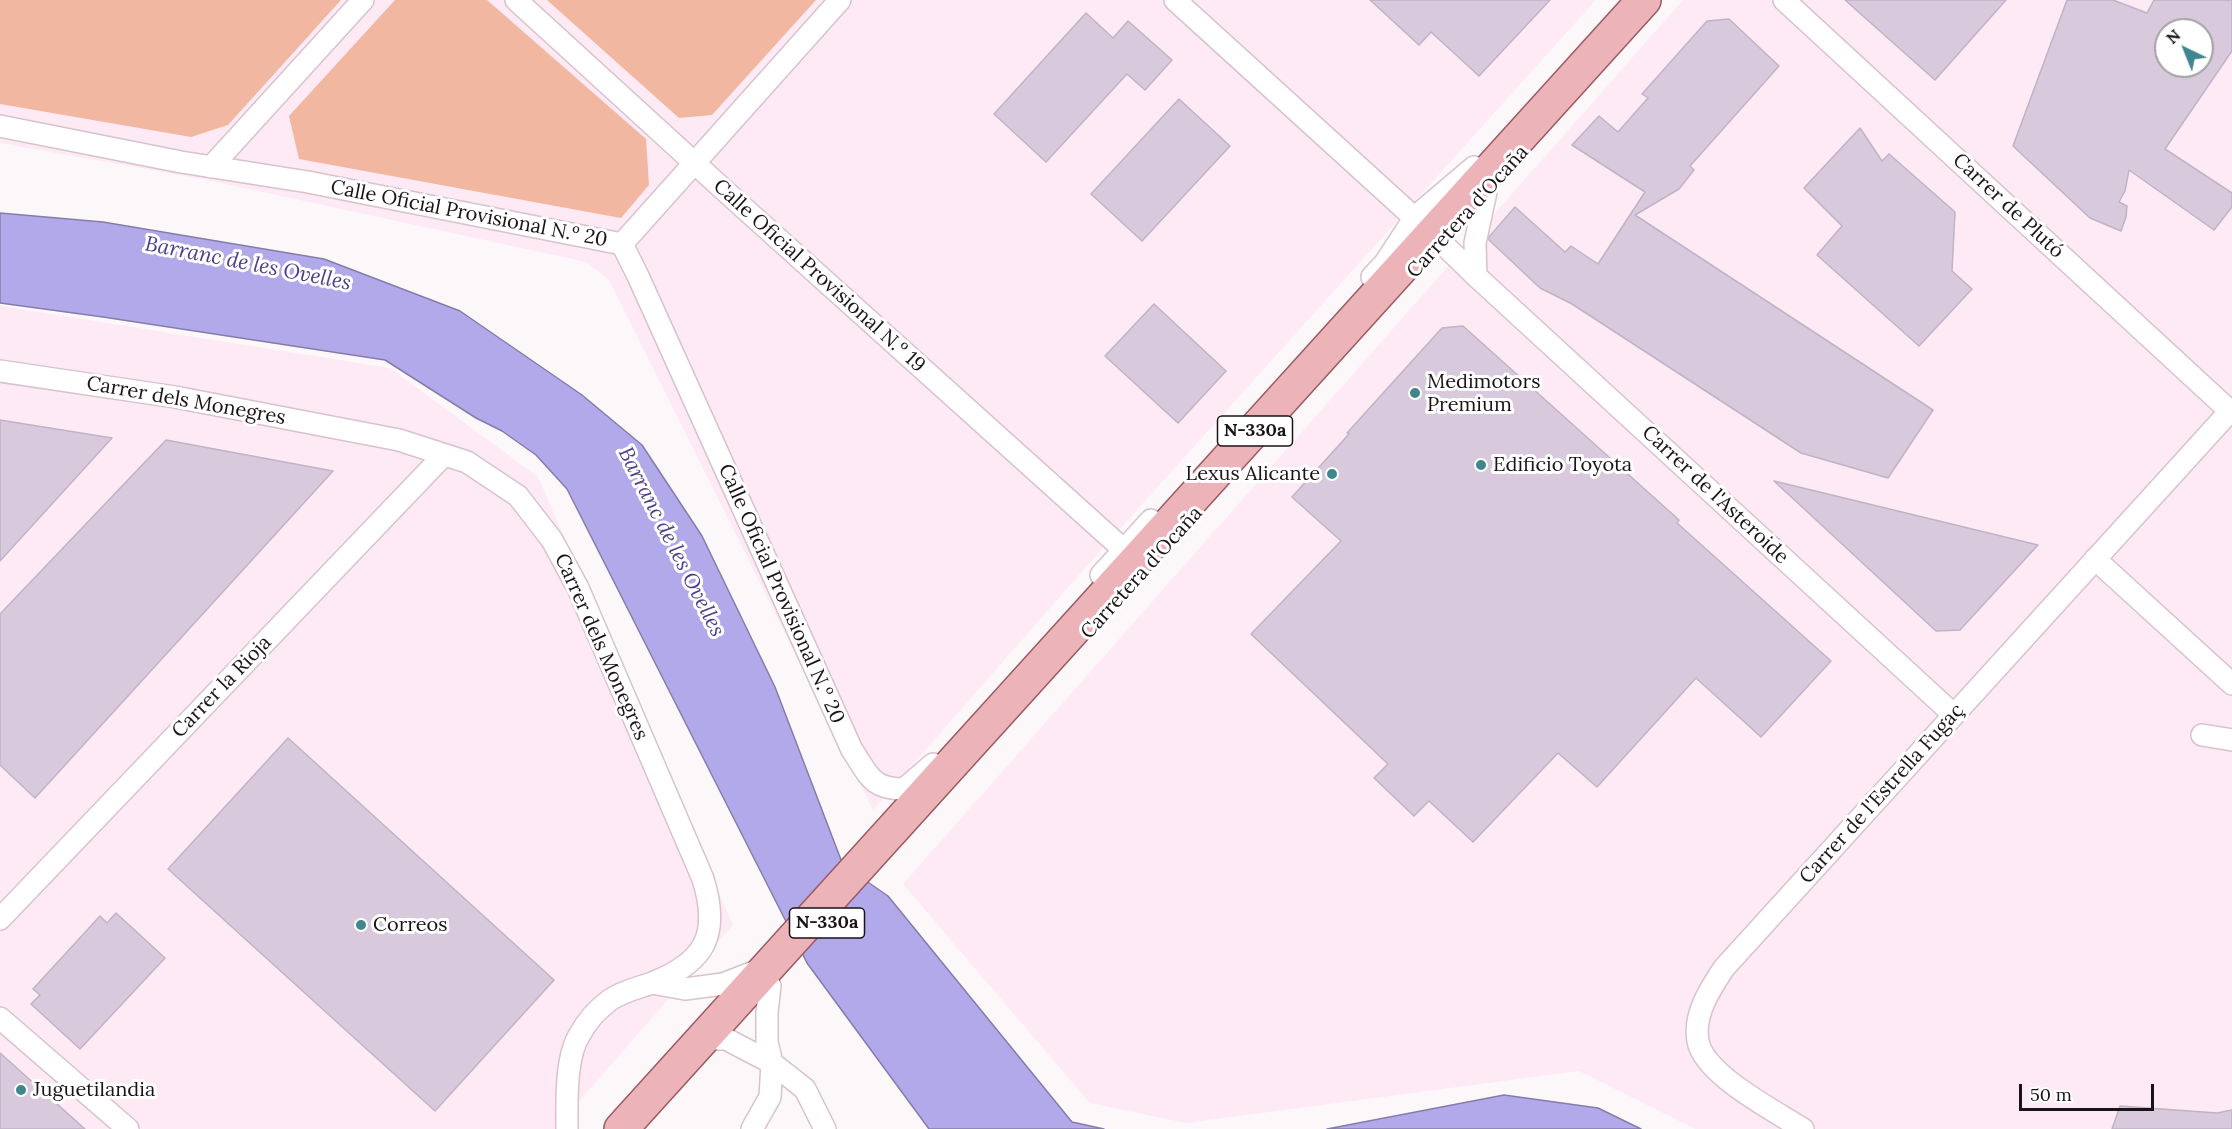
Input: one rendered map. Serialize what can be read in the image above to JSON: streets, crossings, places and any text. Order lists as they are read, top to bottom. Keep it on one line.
{"streets":{"main road":["Carretera d'Ocaña","N-330a"],"street":["Carrer de Plutó","Calle Oficial Provisional N.º 20","Calle Oficial Provisional N.º 19","Carrer dels Monegres","Carrer de l'Asteroide","Carrer la Rioja","Carrer de l'Estrella Fugaç"]},"crossings":[["Carrer de Plutó","Carrer de l'Estrella Fugaç"],["Carretera d'Ocaña","Calle Oficial Provisional N.º 20"],["Carretera d'Ocaña","Calle Oficial Provisional N.º 19"],["Carretera d'Ocaña","Carrer dels Monegres"],["Carretera d'Ocaña","Carrer de l'Asteroide"],["Carrer dels Monegres","Carrer la Rioja"],["Carrer de l'Asteroide","Carrer de l'Estrella Fugaç"]],"water":["Barranc de les Ovelles"],"places":["Medimotors Premium","Edificio Toyota","Lexus Alicante","Correos","Juguetilandia"],"scale_bar":"50 m","north":"top left"}
